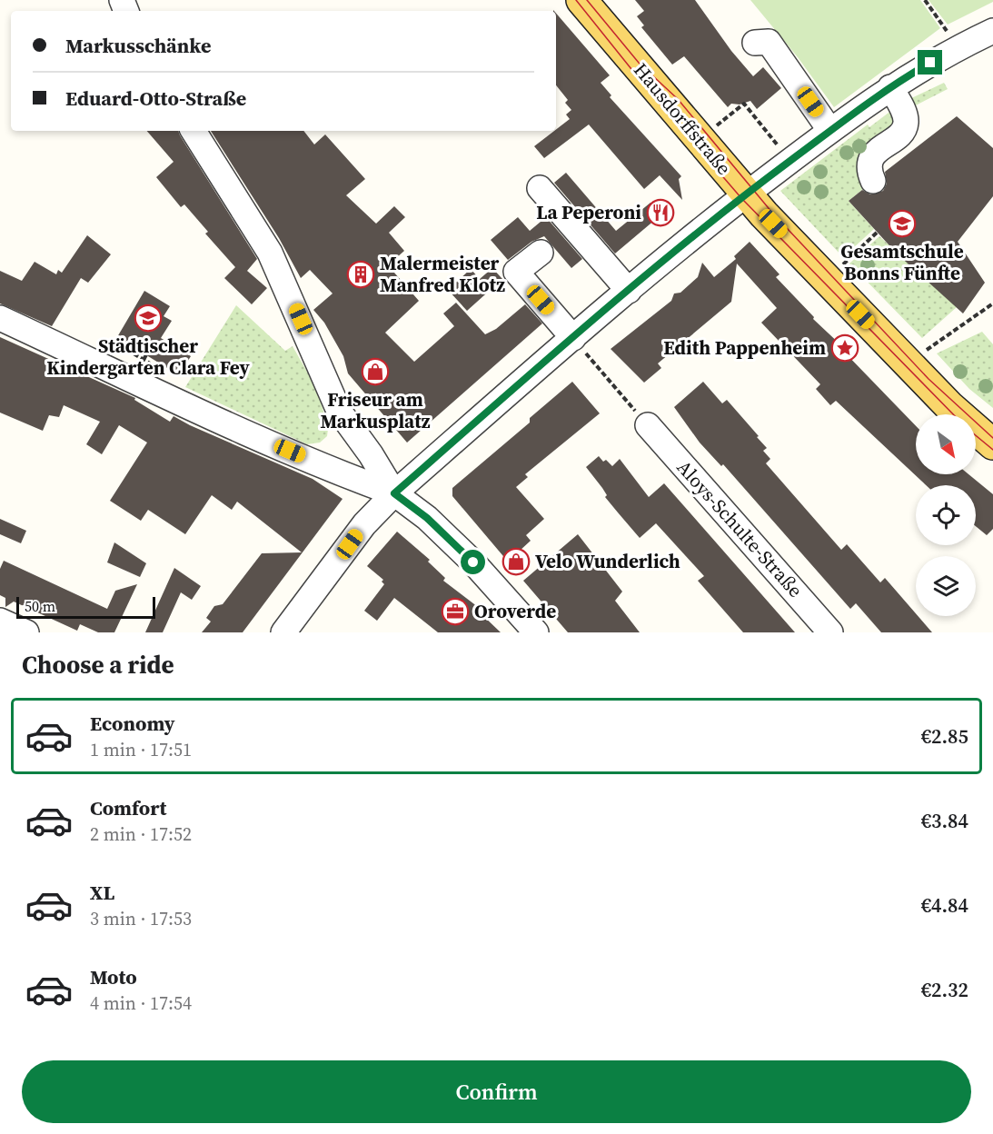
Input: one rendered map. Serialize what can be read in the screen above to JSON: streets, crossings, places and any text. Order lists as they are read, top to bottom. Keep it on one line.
{"streets":{"main road":["Hausdorffstraße"],"street":["Aloys-Schulte-Straße"]},"places":{"restaurant":["La Peperoni"],"school or university":["Gesamtschule Bonns Fünfte","Städtischer Kindergarten Clara Fey"],"building":["Malermeister Manfred Klotz"],"place":["Edith Pappenheim"],"shop":["Friseur am Markusplatz","Velo Wunderlich"],"office":["Oroverde"]},"scale_bar":"50 m","north":"bottom right","page":{"banner":["Markusschänke","Eduard-Otto-Straße"],"scale":"50 m","heading":"Choose a ride","list":[{"name":"Economy","note":"1 min · 17:51","value":"€2.85"},{"name":"Comfort","note":"2 min · 17:52","value":"€3.84"},{"name":"XL","note":"3 min · 17:53","value":"€4.84"},{"name":"Moto","note":"4 min · 17:54","value":"€2.32"}],"buttons":"Confirm"}}
